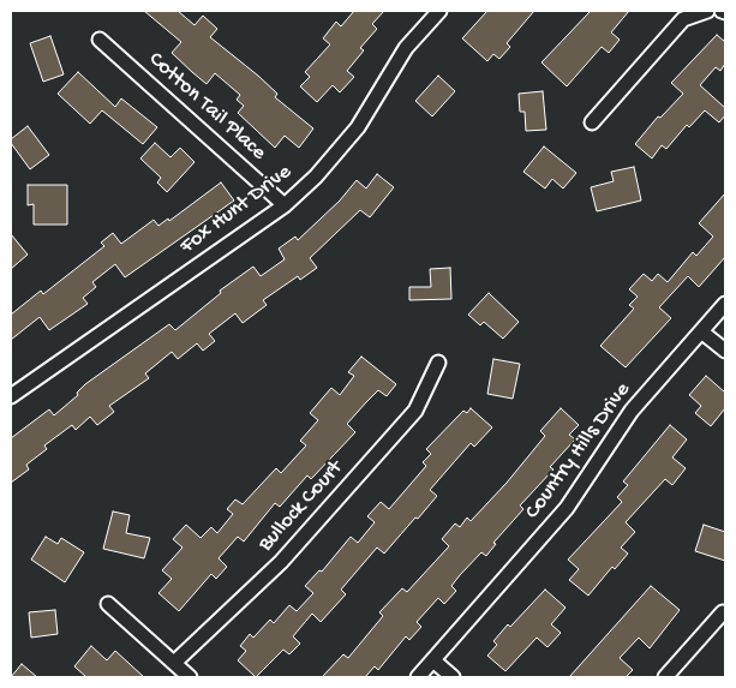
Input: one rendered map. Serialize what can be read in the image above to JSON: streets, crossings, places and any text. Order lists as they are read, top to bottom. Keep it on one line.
{"streets":{"street":["Cotton Tail Place","Fox Hunt Drive","Country Hills Drive","Bullock Court"]},"crossings":[["Cotton Tail Place","Fox Hunt Drive"]]}
